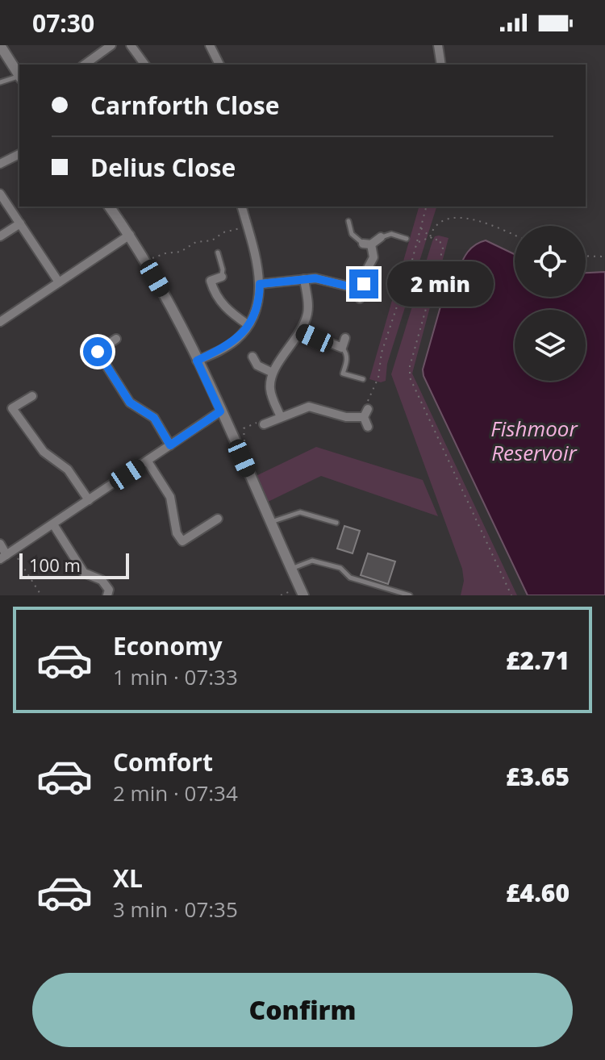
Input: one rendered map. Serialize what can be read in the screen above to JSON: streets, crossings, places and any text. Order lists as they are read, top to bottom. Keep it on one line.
{"water":["Fishmoor Reservoir"],"scale_bar":"100 m","page":{"status":"07:30","banner":["Carnforth Close","Delius Close"],"bubble":"2 min","scale":"100 m","list":[{"name":"Economy","note":"1 min · 07:33","value":"£2.71"},{"name":"Comfort","note":"2 min · 07:34","value":"£3.65"},{"name":"XL","note":"3 min · 07:35","value":"£4.60"}],"buttons":"Confirm"}}
